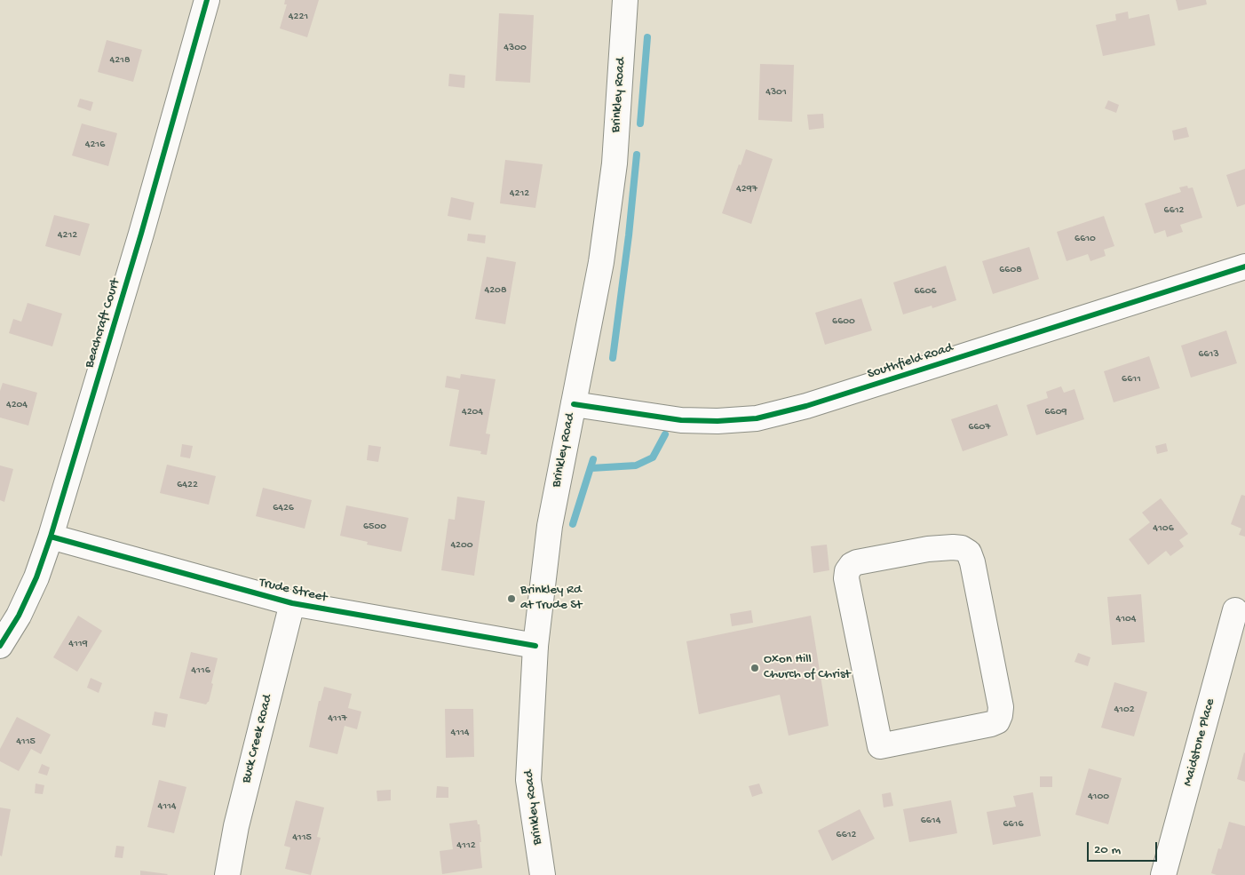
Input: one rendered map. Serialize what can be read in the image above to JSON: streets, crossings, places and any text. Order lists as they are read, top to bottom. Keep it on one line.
{"streets":{"street":["Brinkley Road","Beachcraft Court","Southfield Road","Trude Street","Buck Creek Road","Maidstone Place"]},"crossings":[["Brinkley Road","Southfield Road"],["Brinkley Road","Trude Street"],["Beachcraft Court","Trude Street"],["Trude Street","Buck Creek Road"]],"places":["Brinkley Rd at Trude St","Oxon Hill Church of Christ"],"house_numbers":["4221","4300","4218","4301","4216","4297","4212","6612","4212","6610","6608","4208","6606","6600","6613","6611","4204","4204","6609","6607","6422","6426","6500","4106","4200","4104","4119","4116","4102","4117","4114","4115","4100","4114","6614","6616","6612","4115","4112"],"scale_bar":"20 m"}
